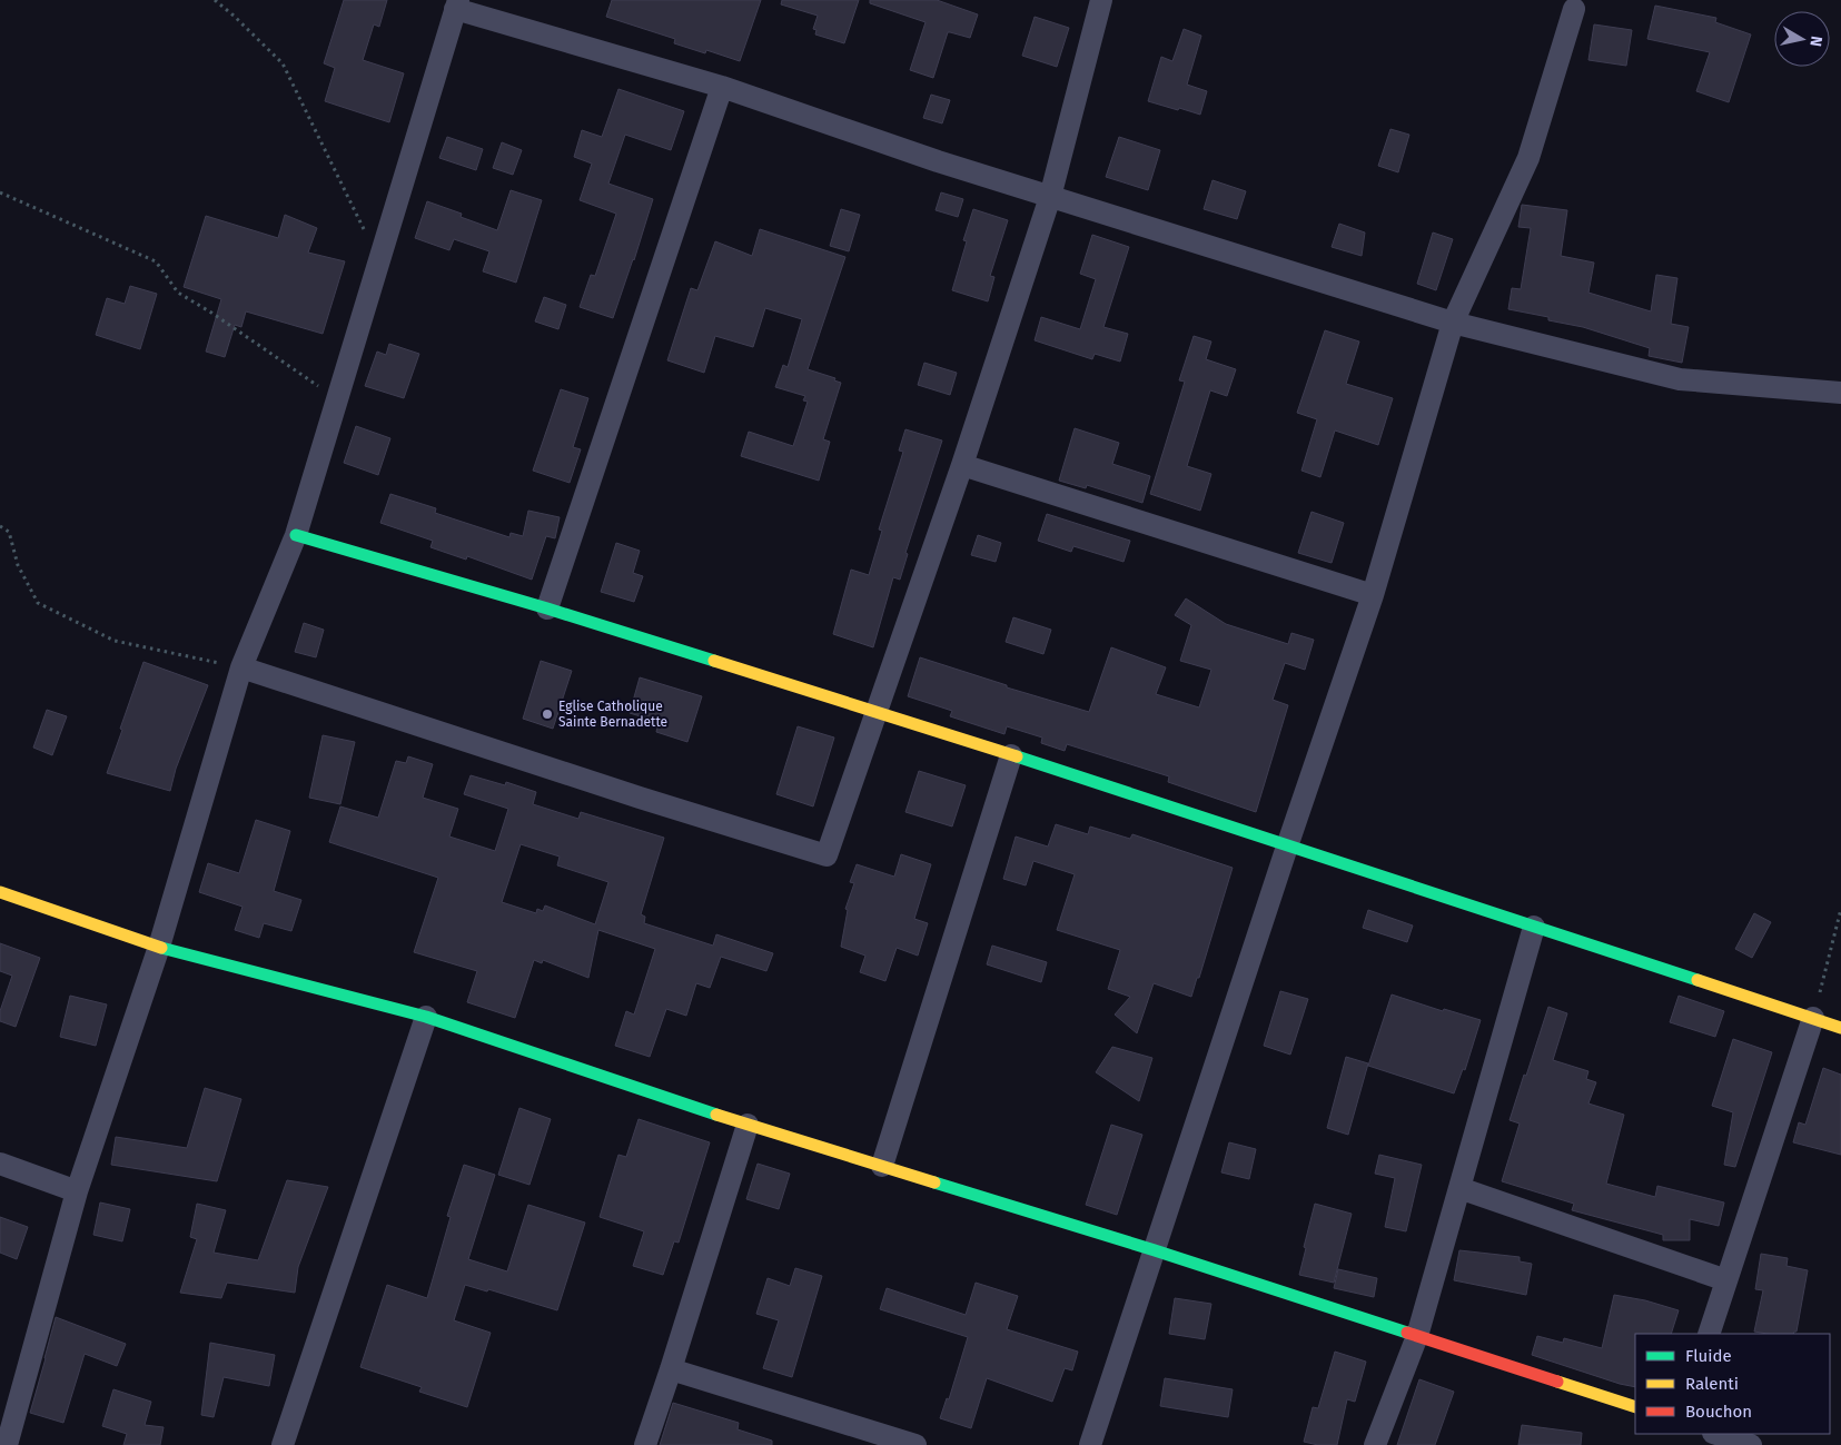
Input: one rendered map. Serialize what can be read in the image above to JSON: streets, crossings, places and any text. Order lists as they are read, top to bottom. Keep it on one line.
{"places":["Eglise Catholique Sainte Bernadette"],"legend":["Fluide","Ralenti","Bouchon"],"north":"right"}
